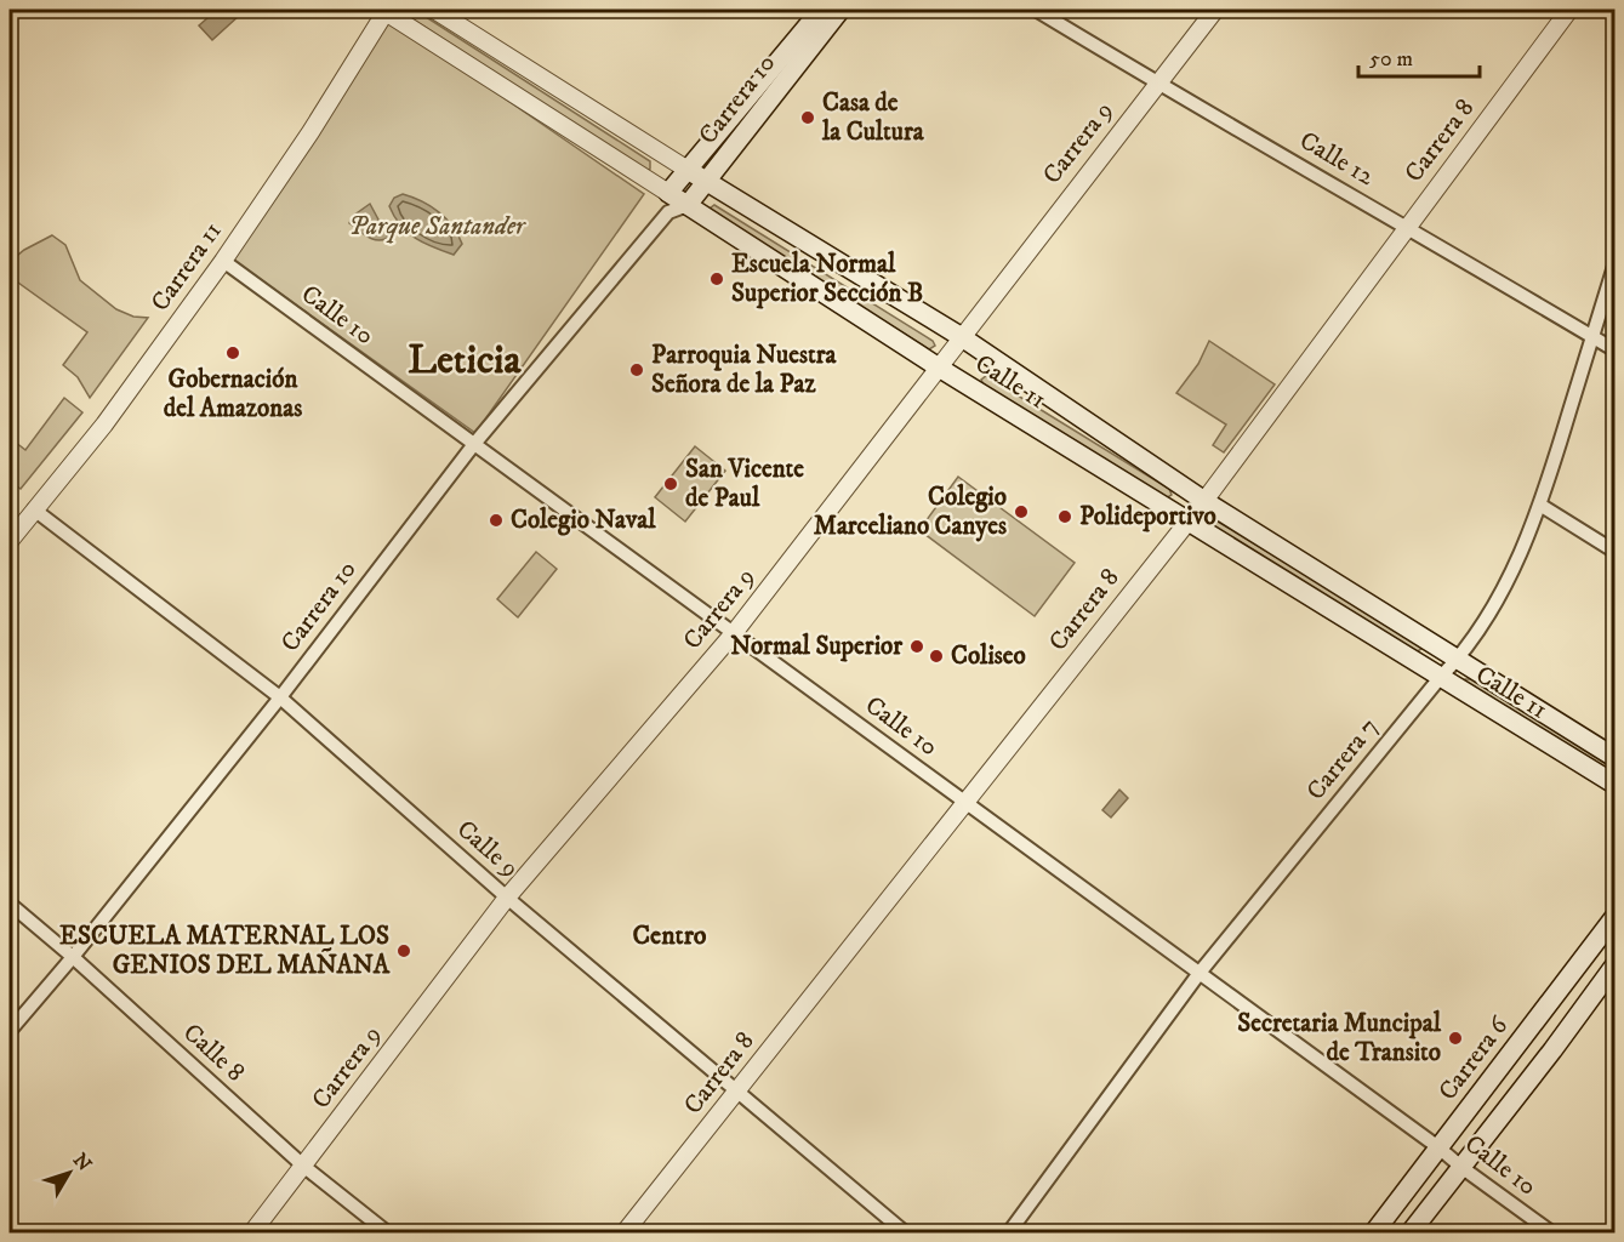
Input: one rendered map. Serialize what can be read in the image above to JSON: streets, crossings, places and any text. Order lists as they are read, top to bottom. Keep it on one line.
{"streets":{"main road":["Carrera 10","Calle 11","Carrera 6"],"street":["Carrera 8","Carrera 9","Calle 12","Carrera 11","Calle 10","Carrera 7","Calle 9","Calle 8"]},"crossings":[["Carrera 10","Calle 10"],["Carrera 10","Calle 11"],["Carrera 10","Calle 9"],["Carrera 10","Calle 8"],["Carrera 8","Calle 12"],["Carrera 8","Calle 10"],["Carrera 8","Calle 11"],["Carrera 8","Calle 9"],["Carrera 9","Calle 12"],["Carrera 9","Calle 10"],["Carrera 9","Calle 11"],["Carrera 9","Calle 9"],["Carrera 9","Calle 8"],["Calle 12","Carrera 7"],["Carrera 11","Calle 10"],["Carrera 11","Calle 11"],["Carrera 11","Calle 9"],["Calle 10","Carrera 7"],["Calle 10","Carrera 6"],["Calle 11","Carrera 7"]],"districts":["Leticia","Centro"],"parks":["Parque Santander"],"places":["Casa de la Cultura","Escuela Normal Superior Sección B","Gobernación del Amazonas","Parroquia Nuestra Señora de la Paz","San Vicente de Paul","Colegio Marceliano Canyes","Polideportivo","Colegio Naval","Normal Superior","Coliseo","ESCUELA MATERNAL LOS GENIOS DEL MAÑANA","Secretaria Muncipal de Transito"],"scale_bar":"50 m","north":"top right"}
